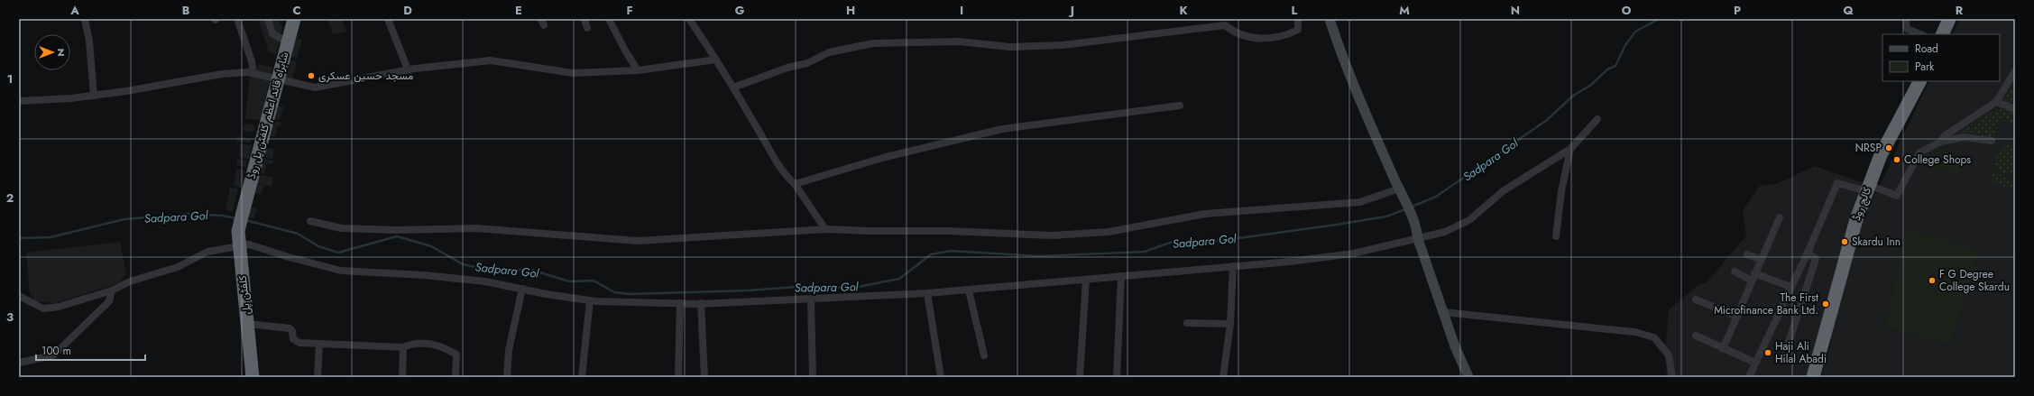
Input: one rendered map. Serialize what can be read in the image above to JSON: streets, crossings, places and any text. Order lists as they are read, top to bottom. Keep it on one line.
{"streets":{"highway":["شاہراہ قائد اعظم کلفٹن پل روڈ","کالج روڈ","کلفٹن پل"]},"crossings":[["شاہراہ قائد اعظم کلفٹن پل روڈ","کلفٹن پل"]],"water":["Sadpara Gol"],"places":["مسجد حسین عسکری","NRSP","College Shops","Skardu Inn","F G Degree College Skardu","The First Microfinance Bank Ltd.","Haji Ali Hilal Abadi"],"legend":["Road","Park"],"scale_bar":"100 m","north":"right","grid":{"columns":["A","B","C","D","E","F","G","H","I","J","K","L","M","N","O","P","Q","R"],"rows":["1","2","3"]}}
